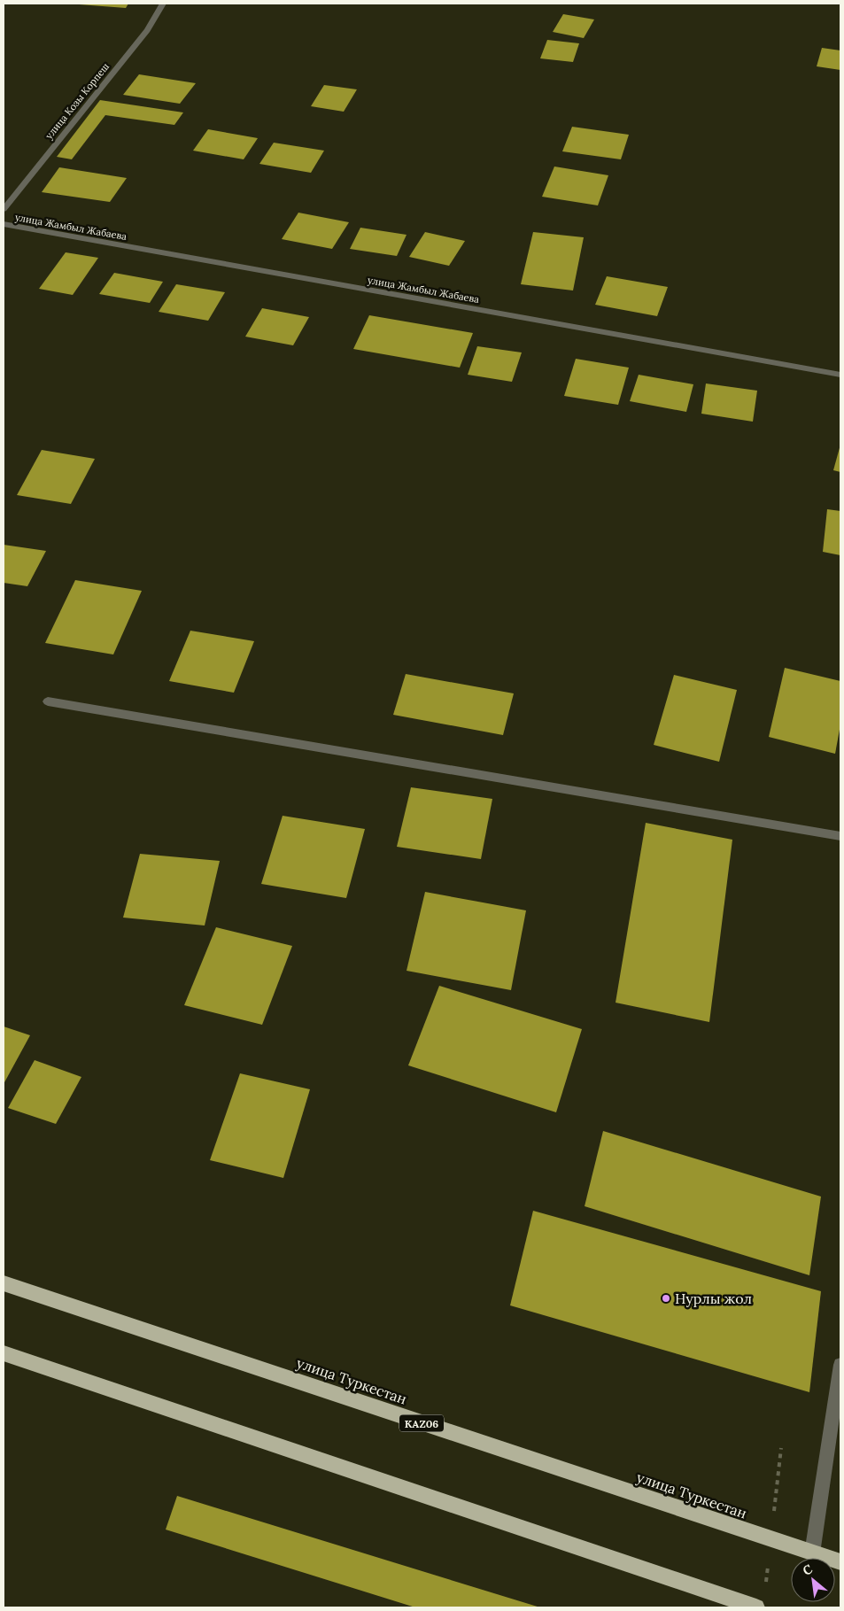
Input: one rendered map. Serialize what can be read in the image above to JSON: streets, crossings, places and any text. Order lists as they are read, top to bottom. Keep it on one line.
{"streets":{"highway":["улица Туркестан","KАZ06"],"street":["улица Козы Корпеш","улица Жамбыл Жабаева"]},"places":["Нурлы жол"],"north":"top left"}
